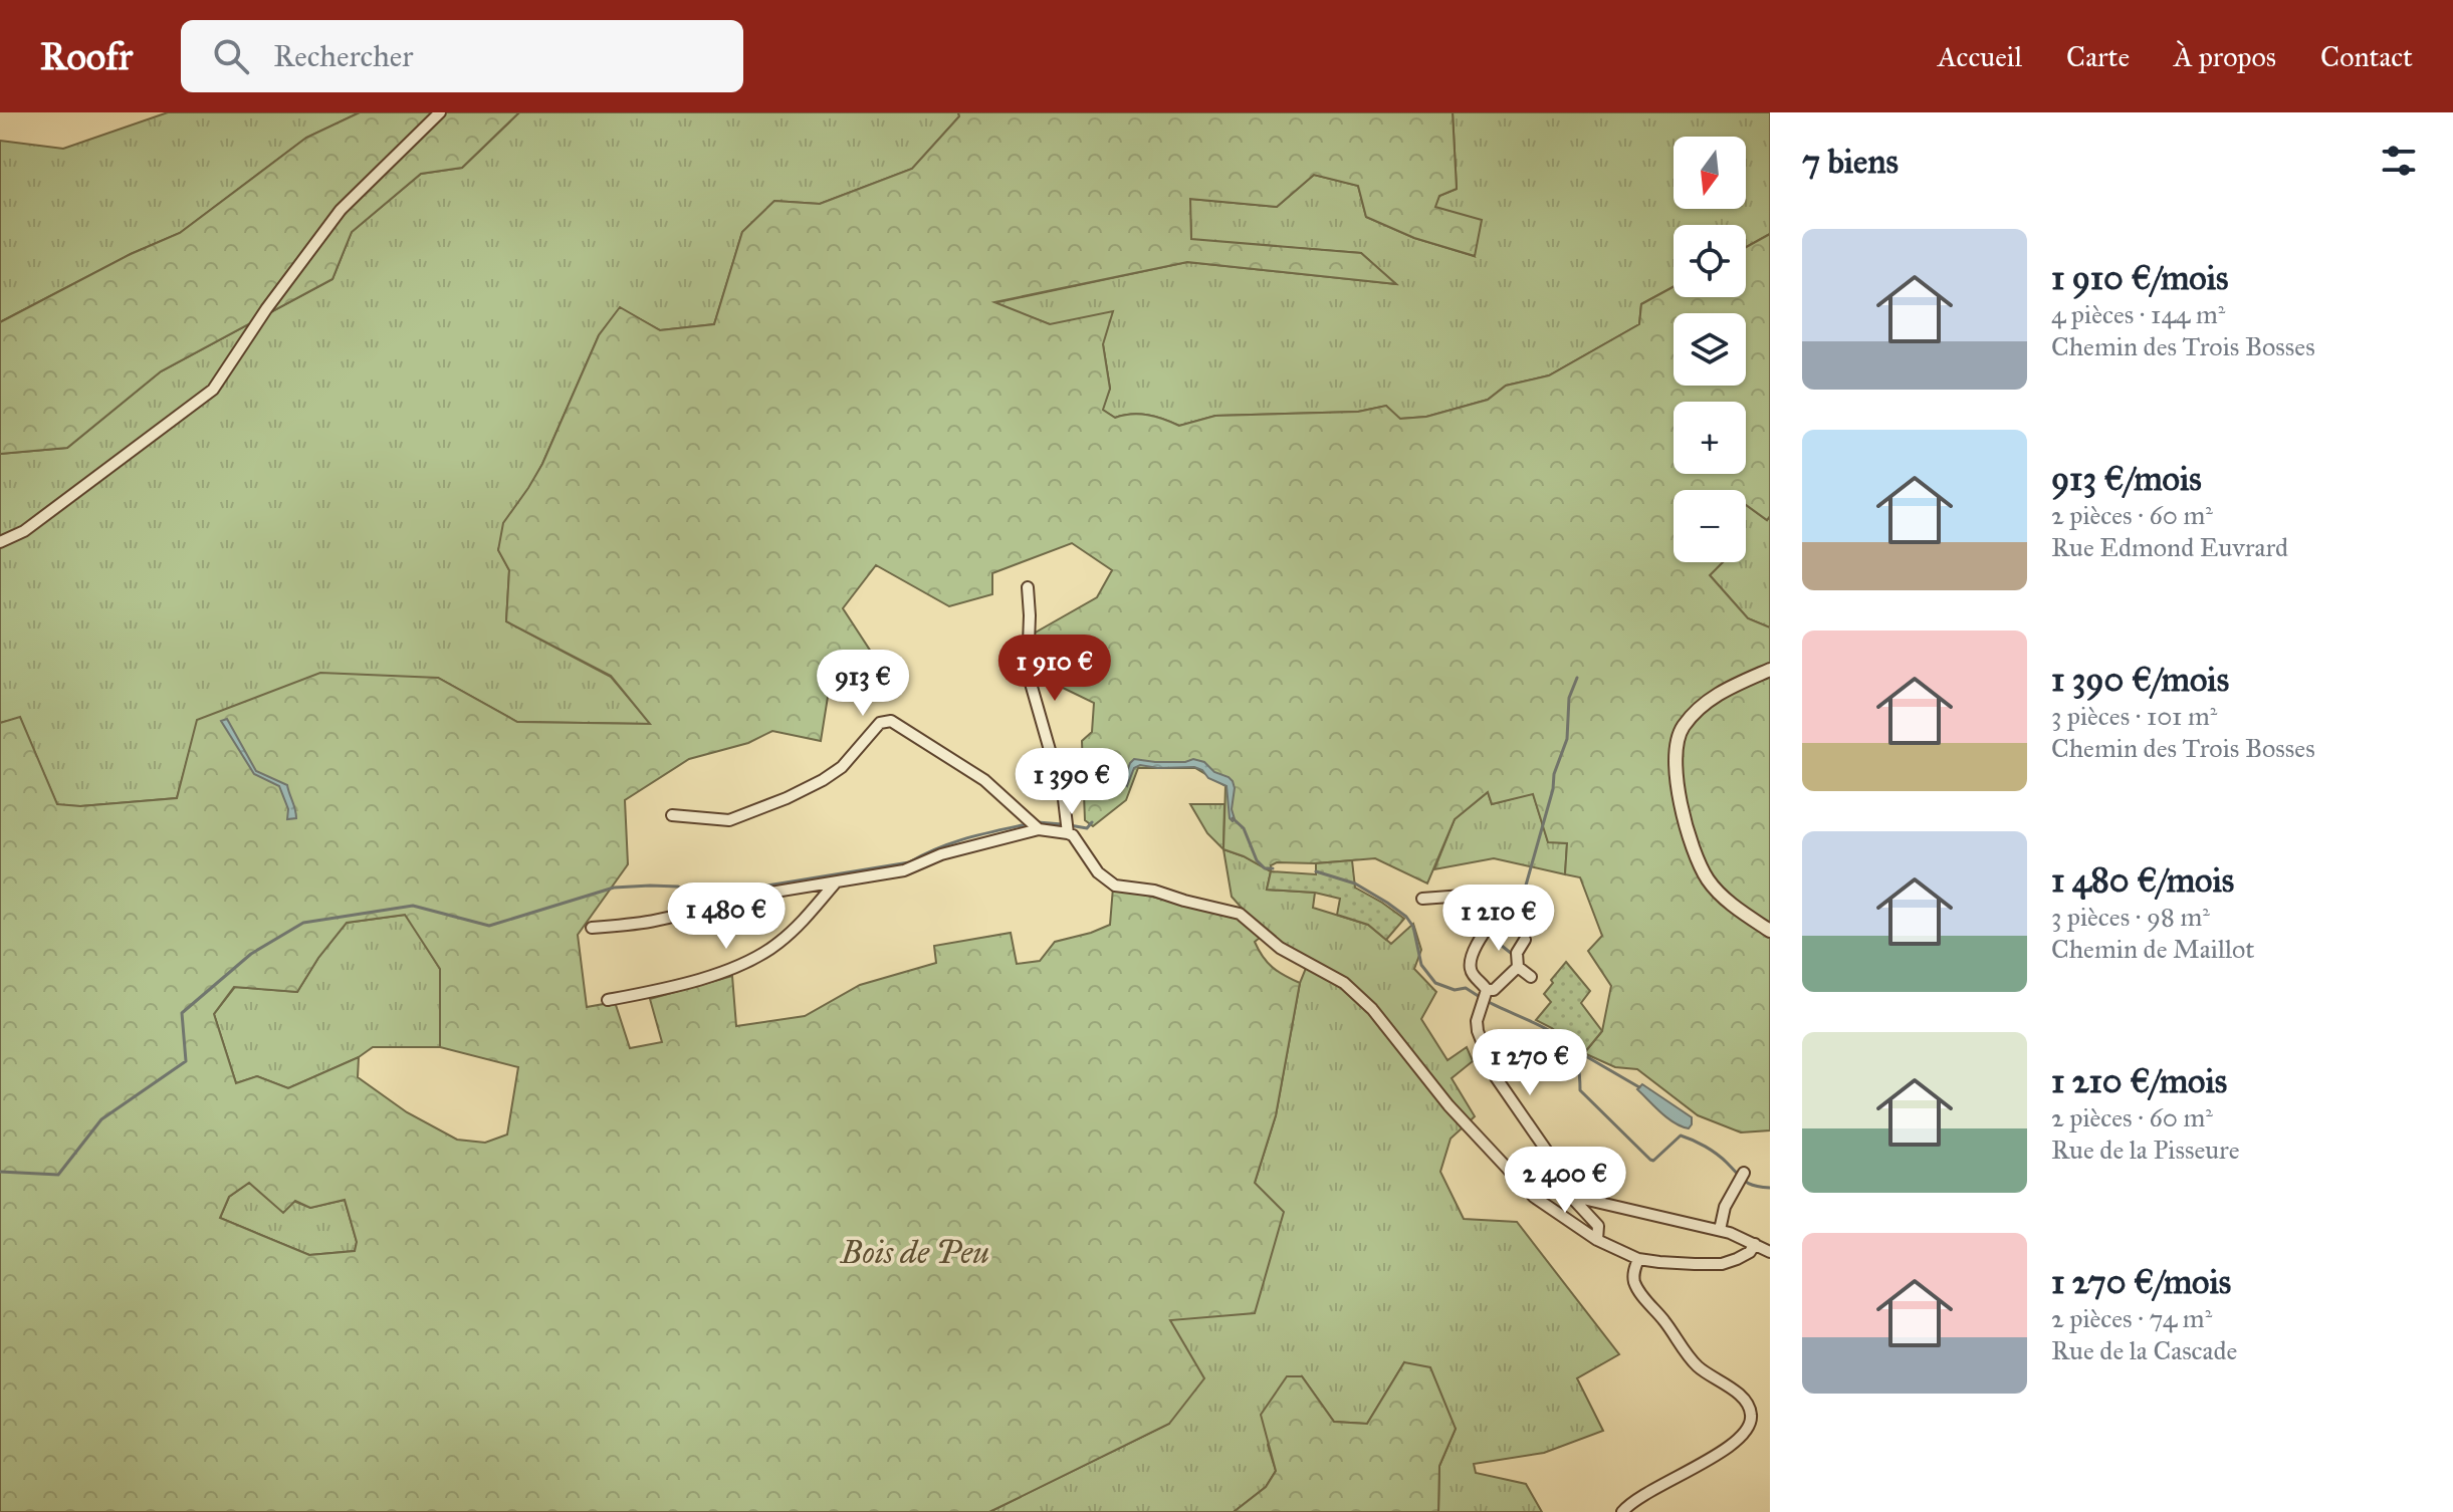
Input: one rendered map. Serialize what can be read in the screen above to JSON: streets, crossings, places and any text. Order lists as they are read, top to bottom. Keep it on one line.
{"parks":["Bois de Peu"],"north":"bottom","page":{"header":"Roofr","search":"Rechercher","nav":["Accueil","Carte","À propos","Contact"],"heading":"7 biens","map_buttons":["+","−"],"list":[{"name":"1 910 €/mois","note":"4 pièces · 144 m² · Chemin des Trois Bosses"},{"name":"913 €/mois","note":"2 pièces · 60 m² · Rue Edmond Euvrard"},{"name":"1 390 €/mois","note":"3 pièces · 101 m² · Chemin des Trois Bosses"},{"name":"1 480 €/mois","note":"3 pièces · 98 m² · Chemin de Maillot"},{"name":"1 210 €/mois","note":"2 pièces · 60 m² · Rue de la Pisseure"},{"name":"1 270 €/mois","note":"2 pièces · 74 m² · Rue de la Cascade"}],"price":["1 910 €","913 €","1 390 €","1 480 €","1 210 €","1 270 €","2 400 €"]}}
